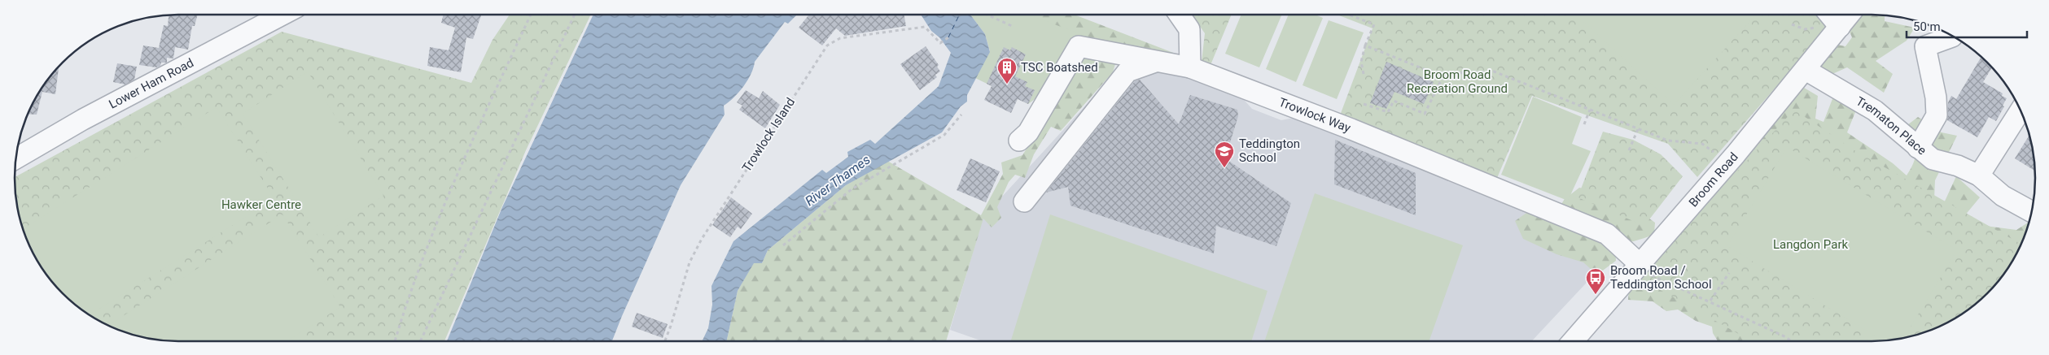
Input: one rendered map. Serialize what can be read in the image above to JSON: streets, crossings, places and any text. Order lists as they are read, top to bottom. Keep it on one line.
{"streets":{"street":["Lower Ham Road","Trowlock Way","Trematon Place","Broom Road"],"path":["Trowlock Island"]},"crossings":[["Trowlock Way","Broom Road"],["Trematon Place","Broom Road"]],"water":["River Thames"],"parks":["Broom Road Recreation Ground","Hawker Centre","Langdon Park"],"places":{"building":["TSC Boatshed"],"school or university":["Teddington School"],"bus stop":["Broom Road / Teddington School"]},"scale_bar":"50 m"}
